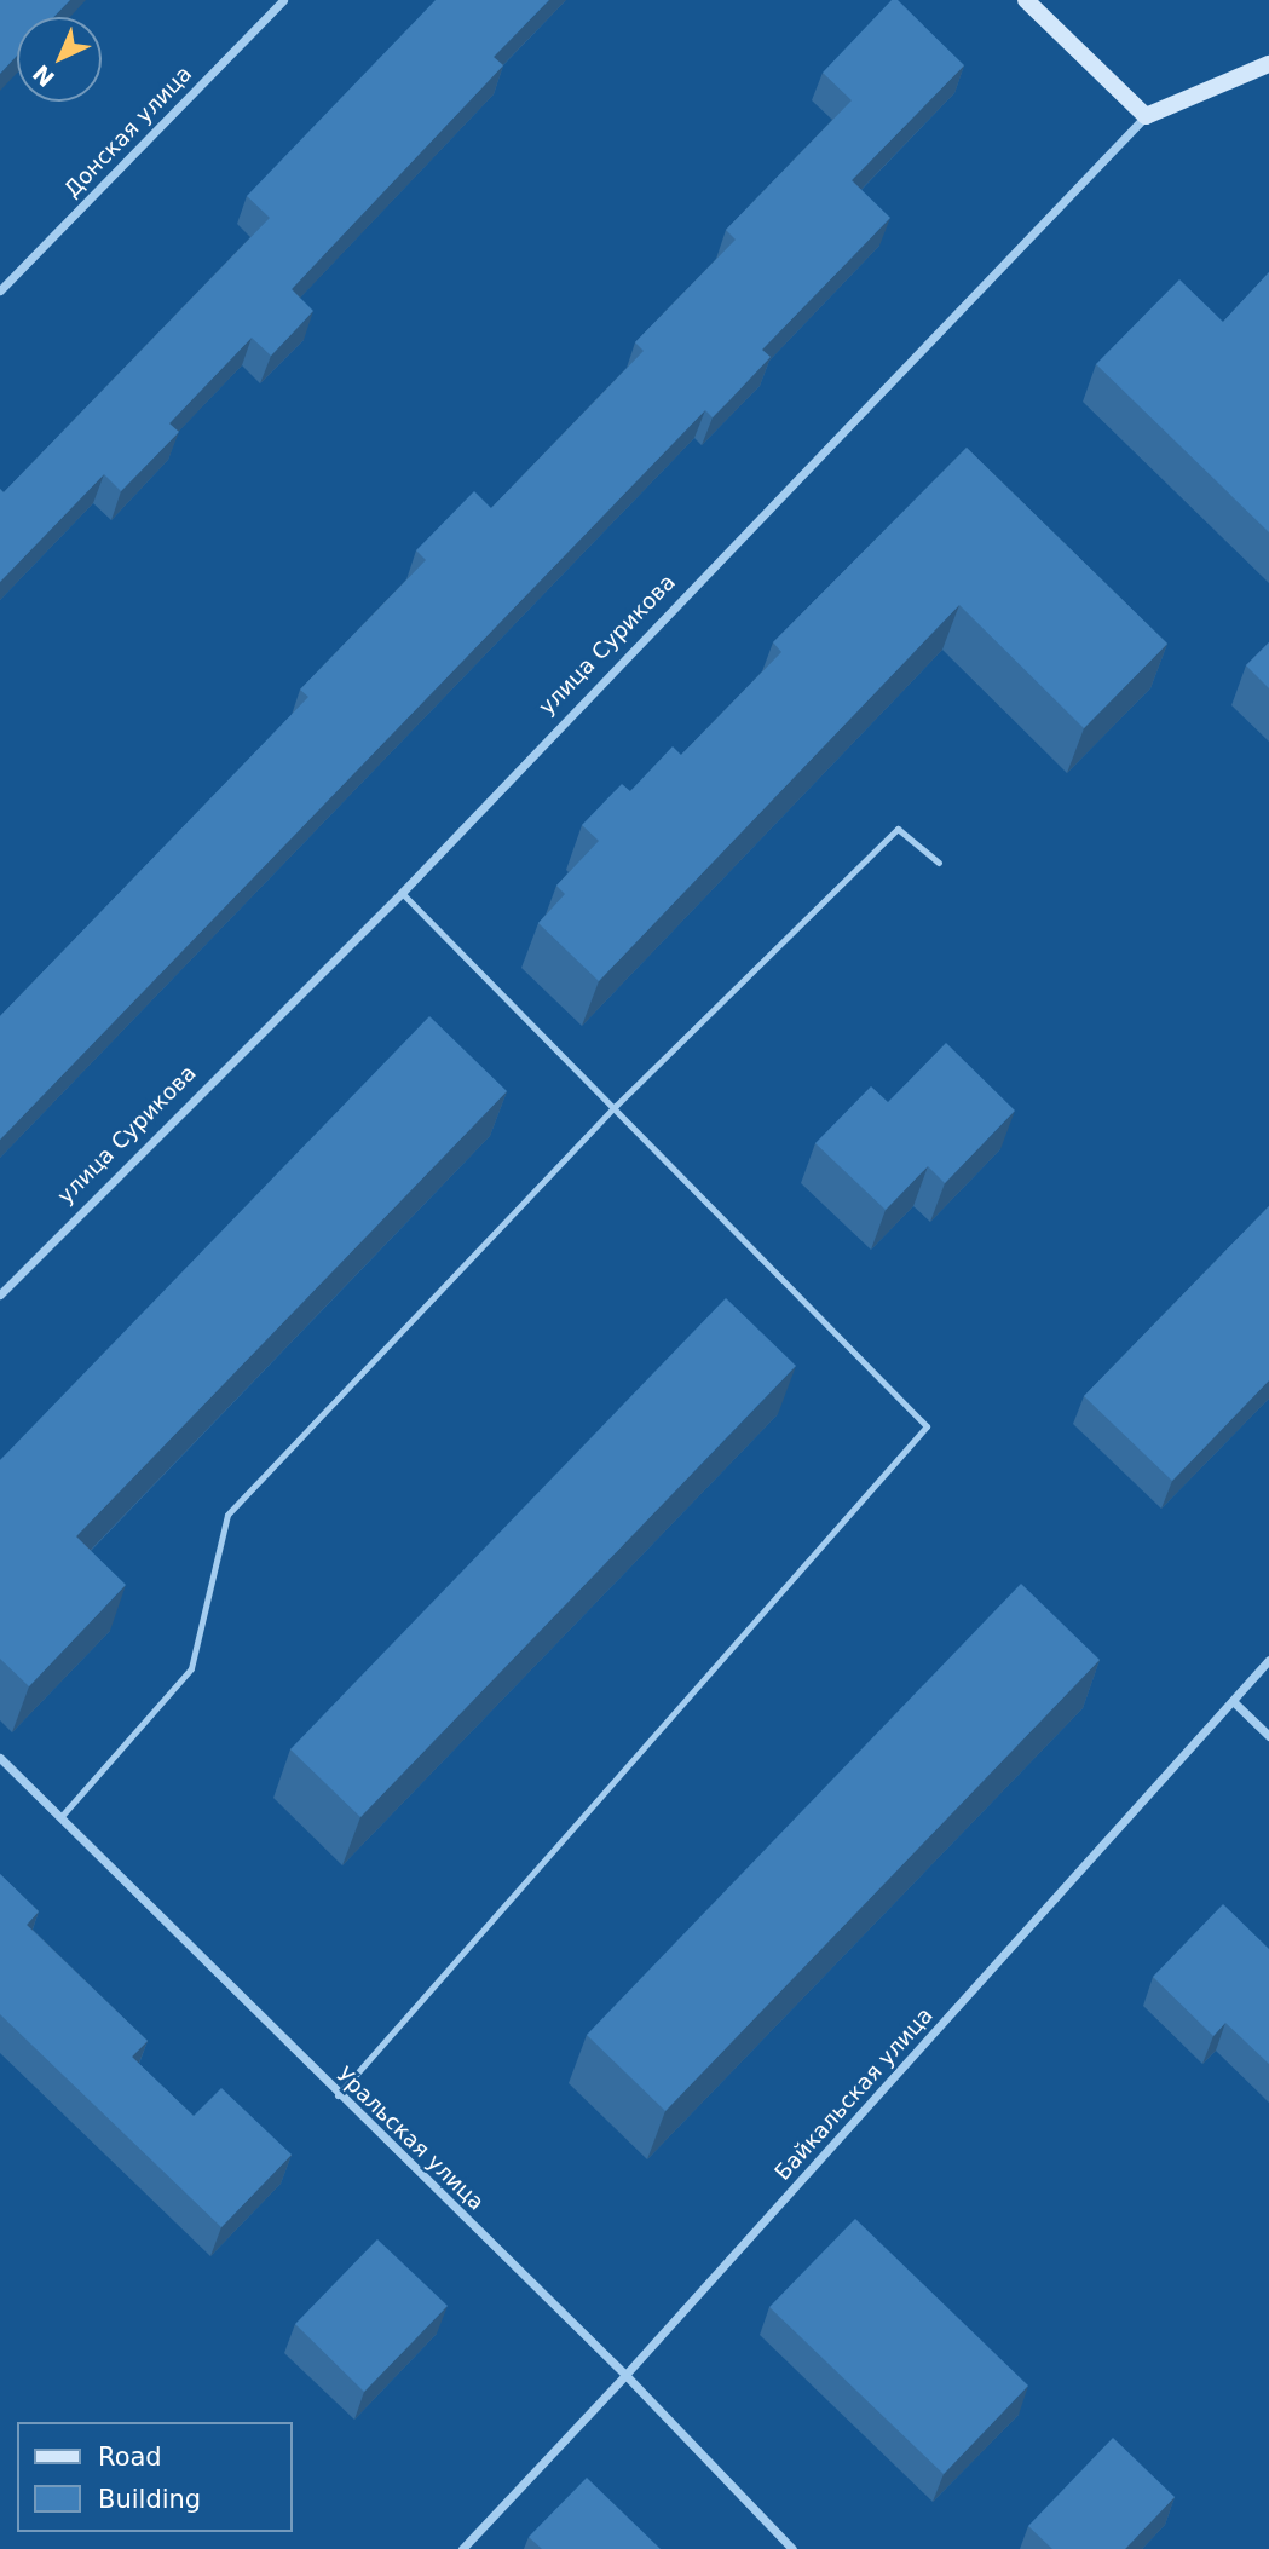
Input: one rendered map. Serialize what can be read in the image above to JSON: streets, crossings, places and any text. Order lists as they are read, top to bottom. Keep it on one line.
{"streets":{"street":["Донская улица","улица Сурикова","Байкальская улица","Уральская улица"]},"crossings":[["Байкальская улица","Уральская улица"]],"legend":["Road","Building"],"north":"bottom left"}
